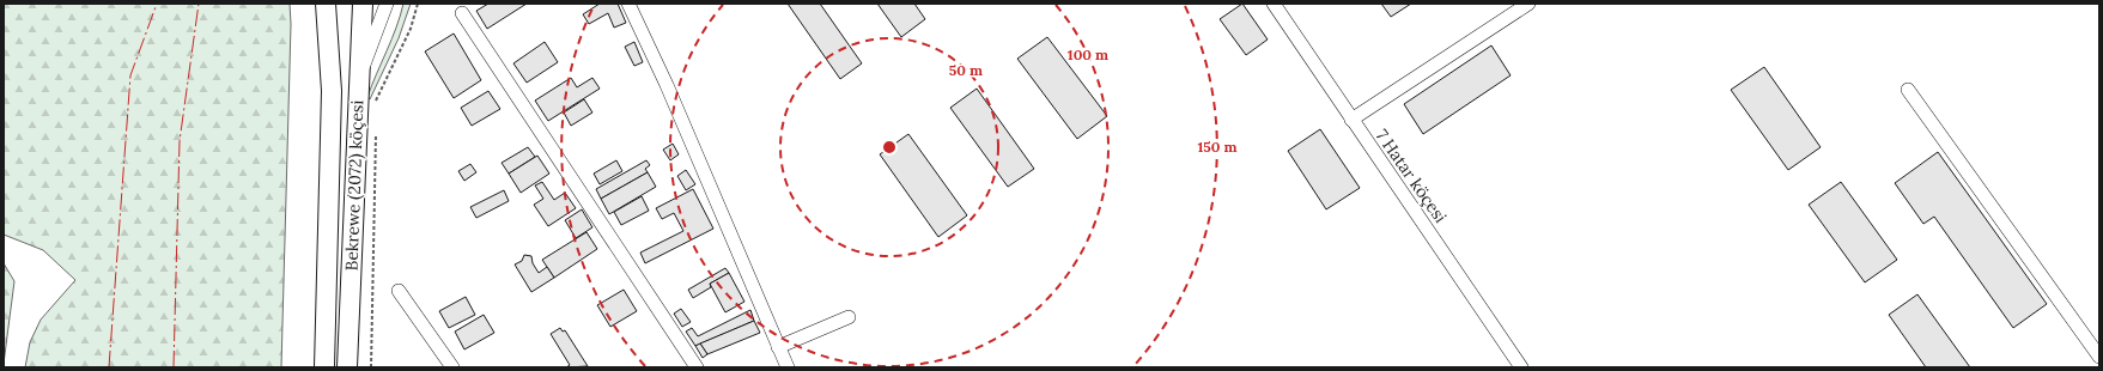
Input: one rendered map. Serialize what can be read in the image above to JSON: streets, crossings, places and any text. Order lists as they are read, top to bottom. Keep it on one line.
{"streets":{"main road":["Bekrewe (2072) köçesi"],"street":["7 Hatar köçesi"]},"rings":["100 m","50 m","150 m"]}
